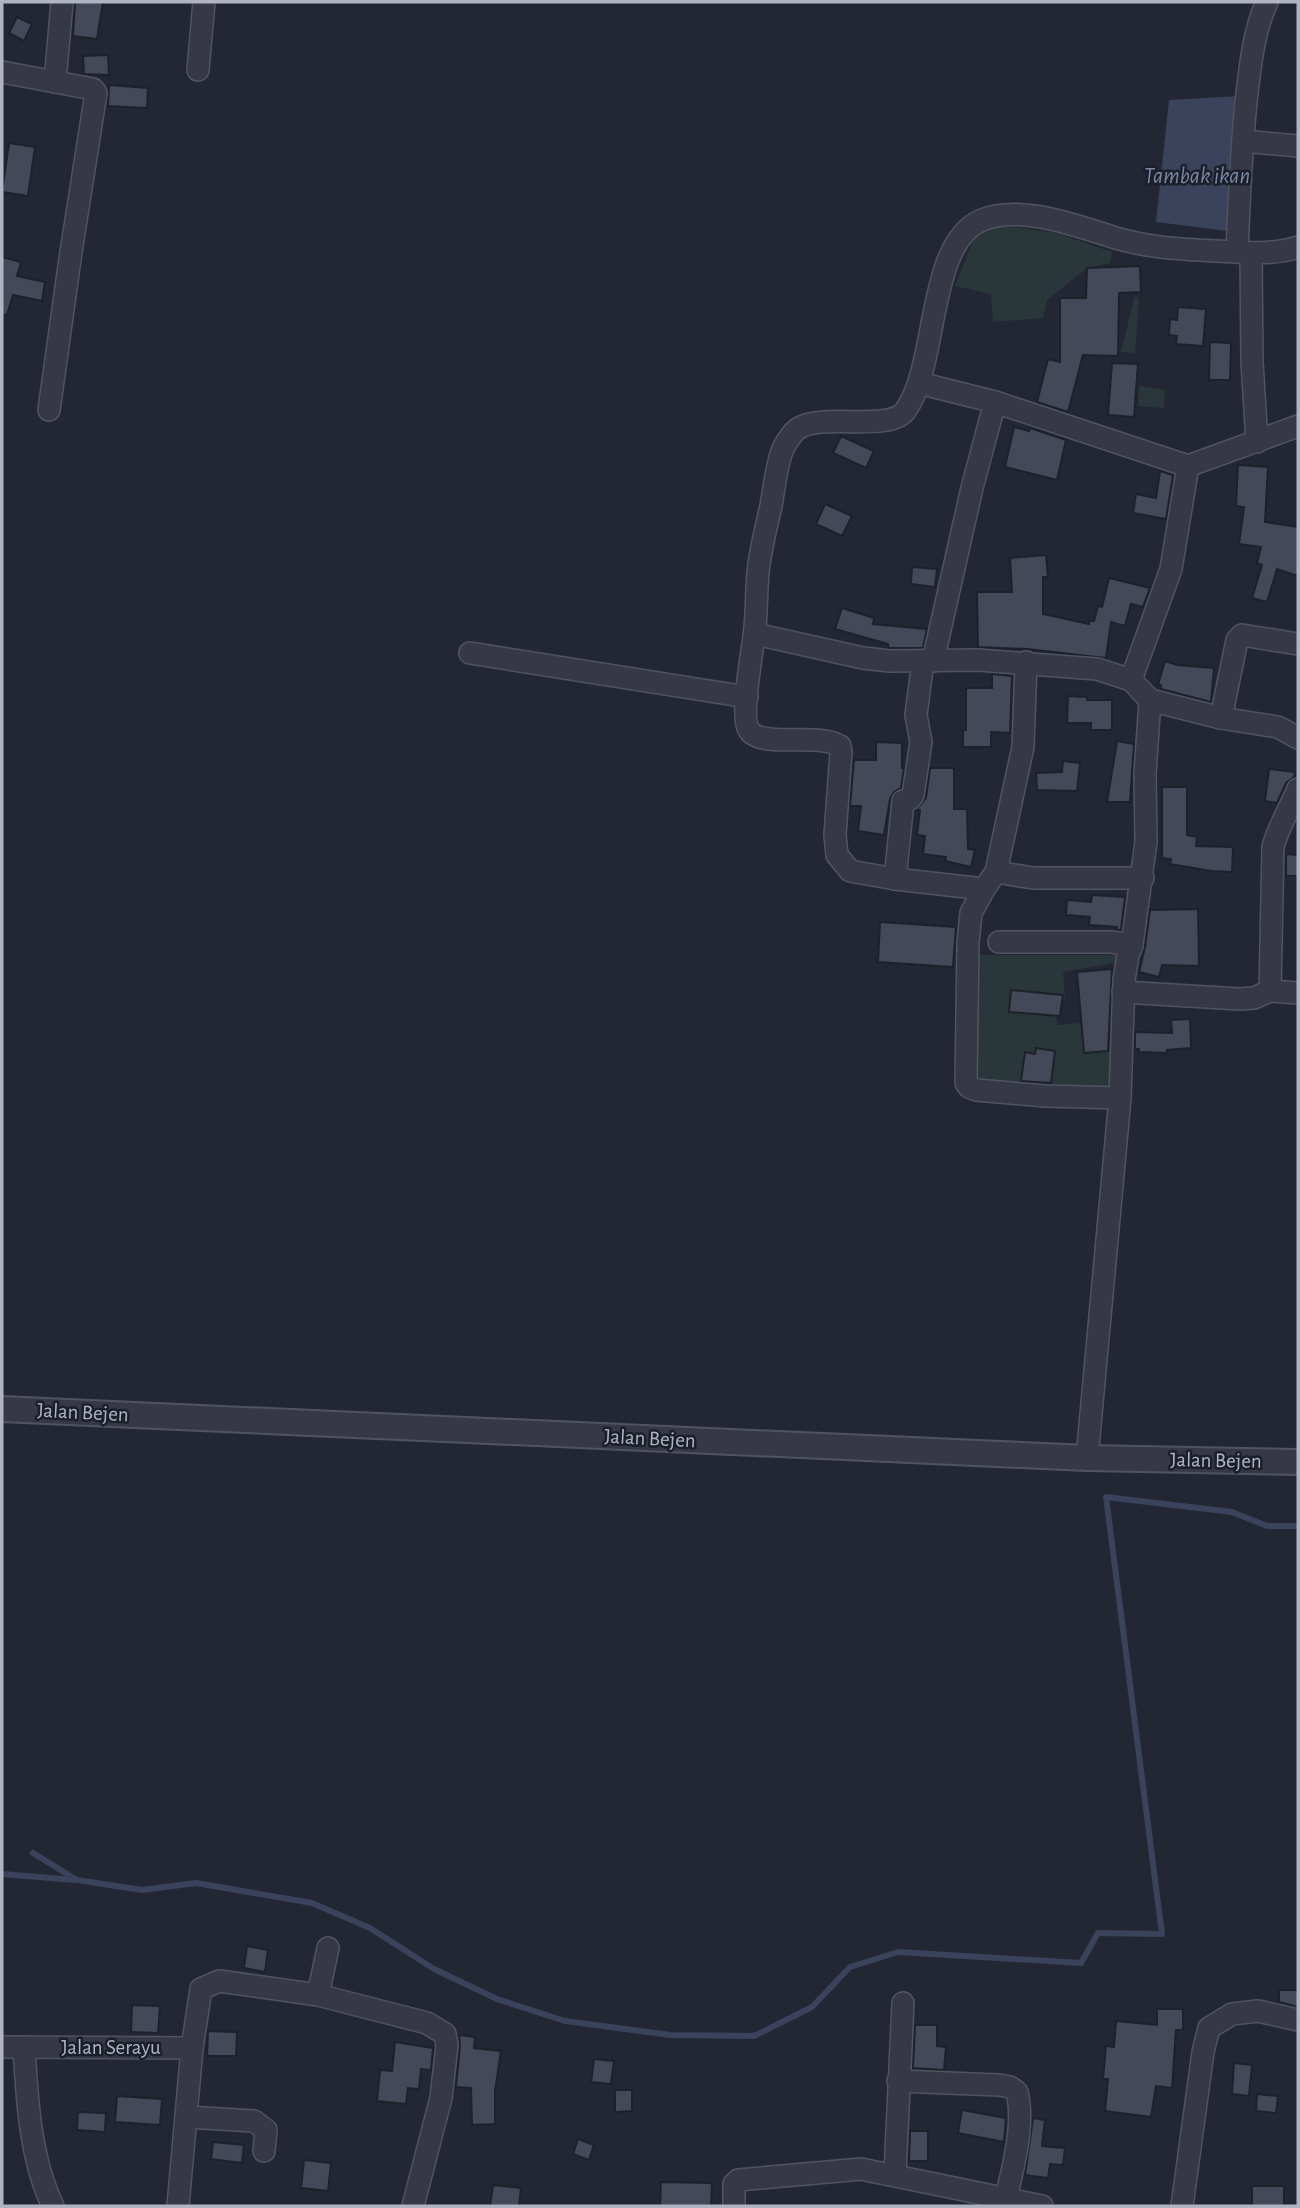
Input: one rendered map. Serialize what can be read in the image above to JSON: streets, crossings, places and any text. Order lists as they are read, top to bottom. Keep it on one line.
{"streets":{"street":["Jalan Bejen","Jalan Serayu"]},"water":["Tambak ikan"]}
